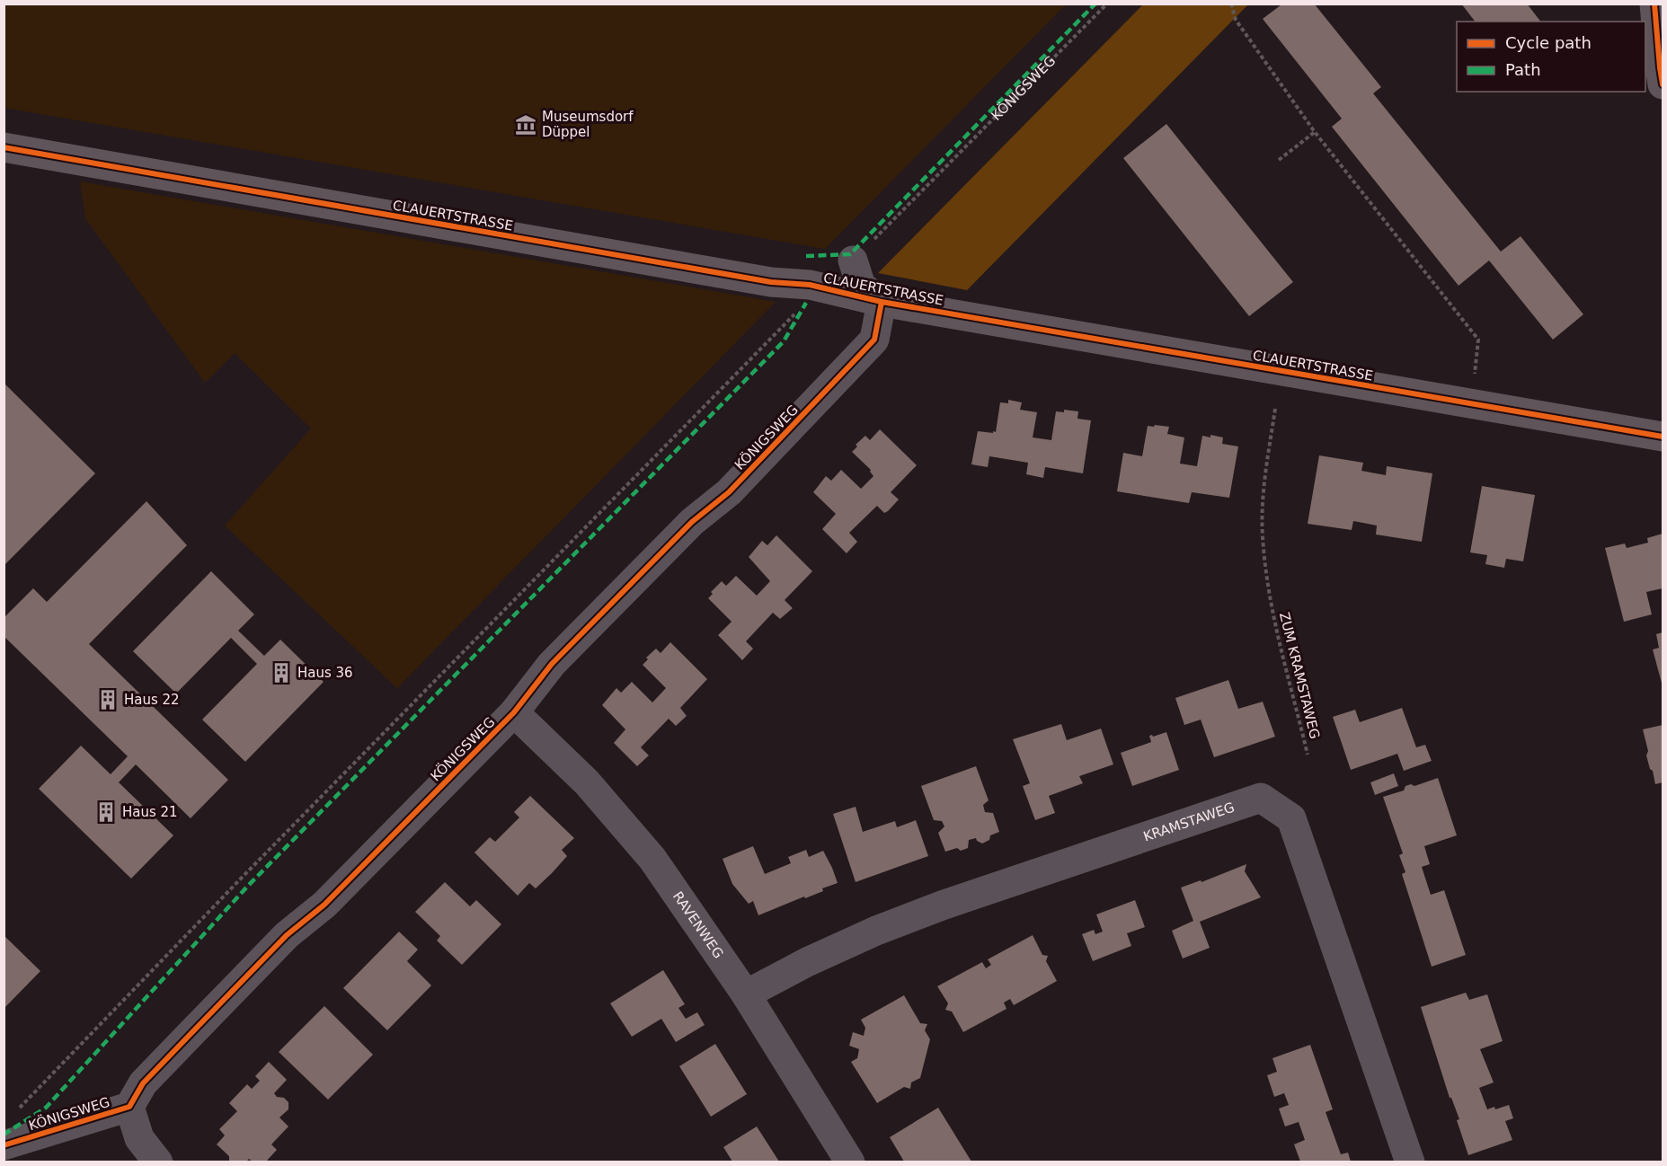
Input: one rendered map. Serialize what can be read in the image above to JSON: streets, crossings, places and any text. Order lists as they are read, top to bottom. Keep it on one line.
{"streets":{"street":["KÖNIGSWEG","CLAUERTSTRASSE","KRAMSTAWEG","RAVENWEG"],"path":["ZUM KRAMSTAWEG"]},"crossings":[["KÖNIGSWEG","CLAUERTSTRASSE"],["KÖNIGSWEG","RAVENWEG"],["KRAMSTAWEG","RAVENWEG"]],"places":{"museum":["Museumsdorf Düppel"],"building":["Haus 36","Haus 22","Haus 21"]},"legend":["Cycle path","Path"]}
